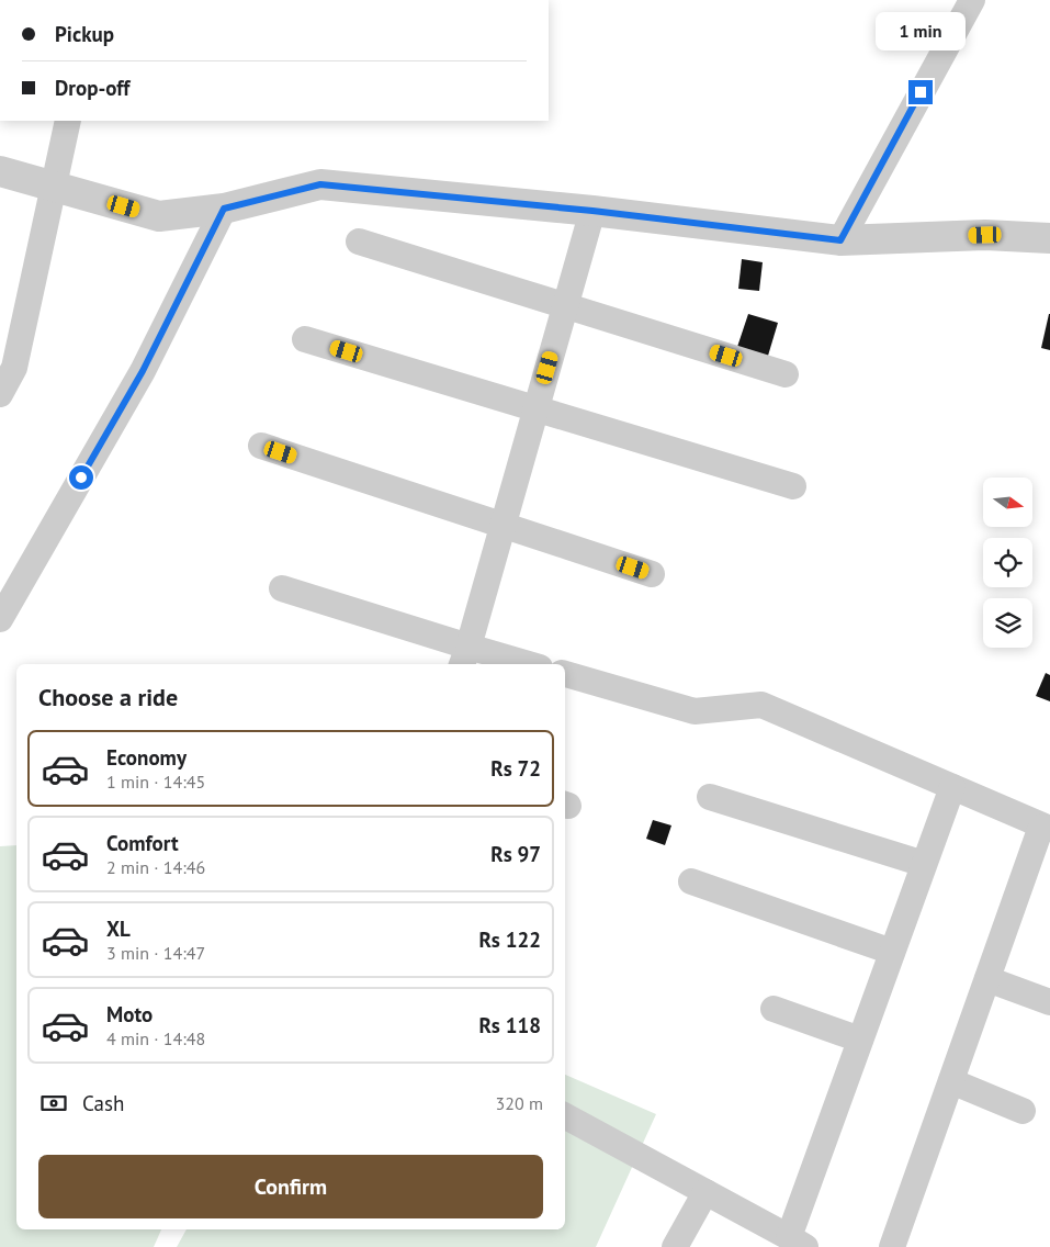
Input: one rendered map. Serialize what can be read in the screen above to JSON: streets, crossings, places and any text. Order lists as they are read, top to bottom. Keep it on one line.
{"north":"right","page":{"banner":["Pickup","Drop-off"],"bubble":"1 min","heading":"Choose a ride","list":[{"name":"Economy","note":"1 min · 14:45","value":"Rs 72"},{"name":"Comfort","note":"2 min · 14:46","value":"Rs 97"},{"name":"XL","note":"3 min · 14:47","value":"Rs 122"},{"name":"Moto","note":"4 min · 14:48","value":"Rs 118"}],"pay":["Cash","320 m"],"buttons":"Confirm"}}
